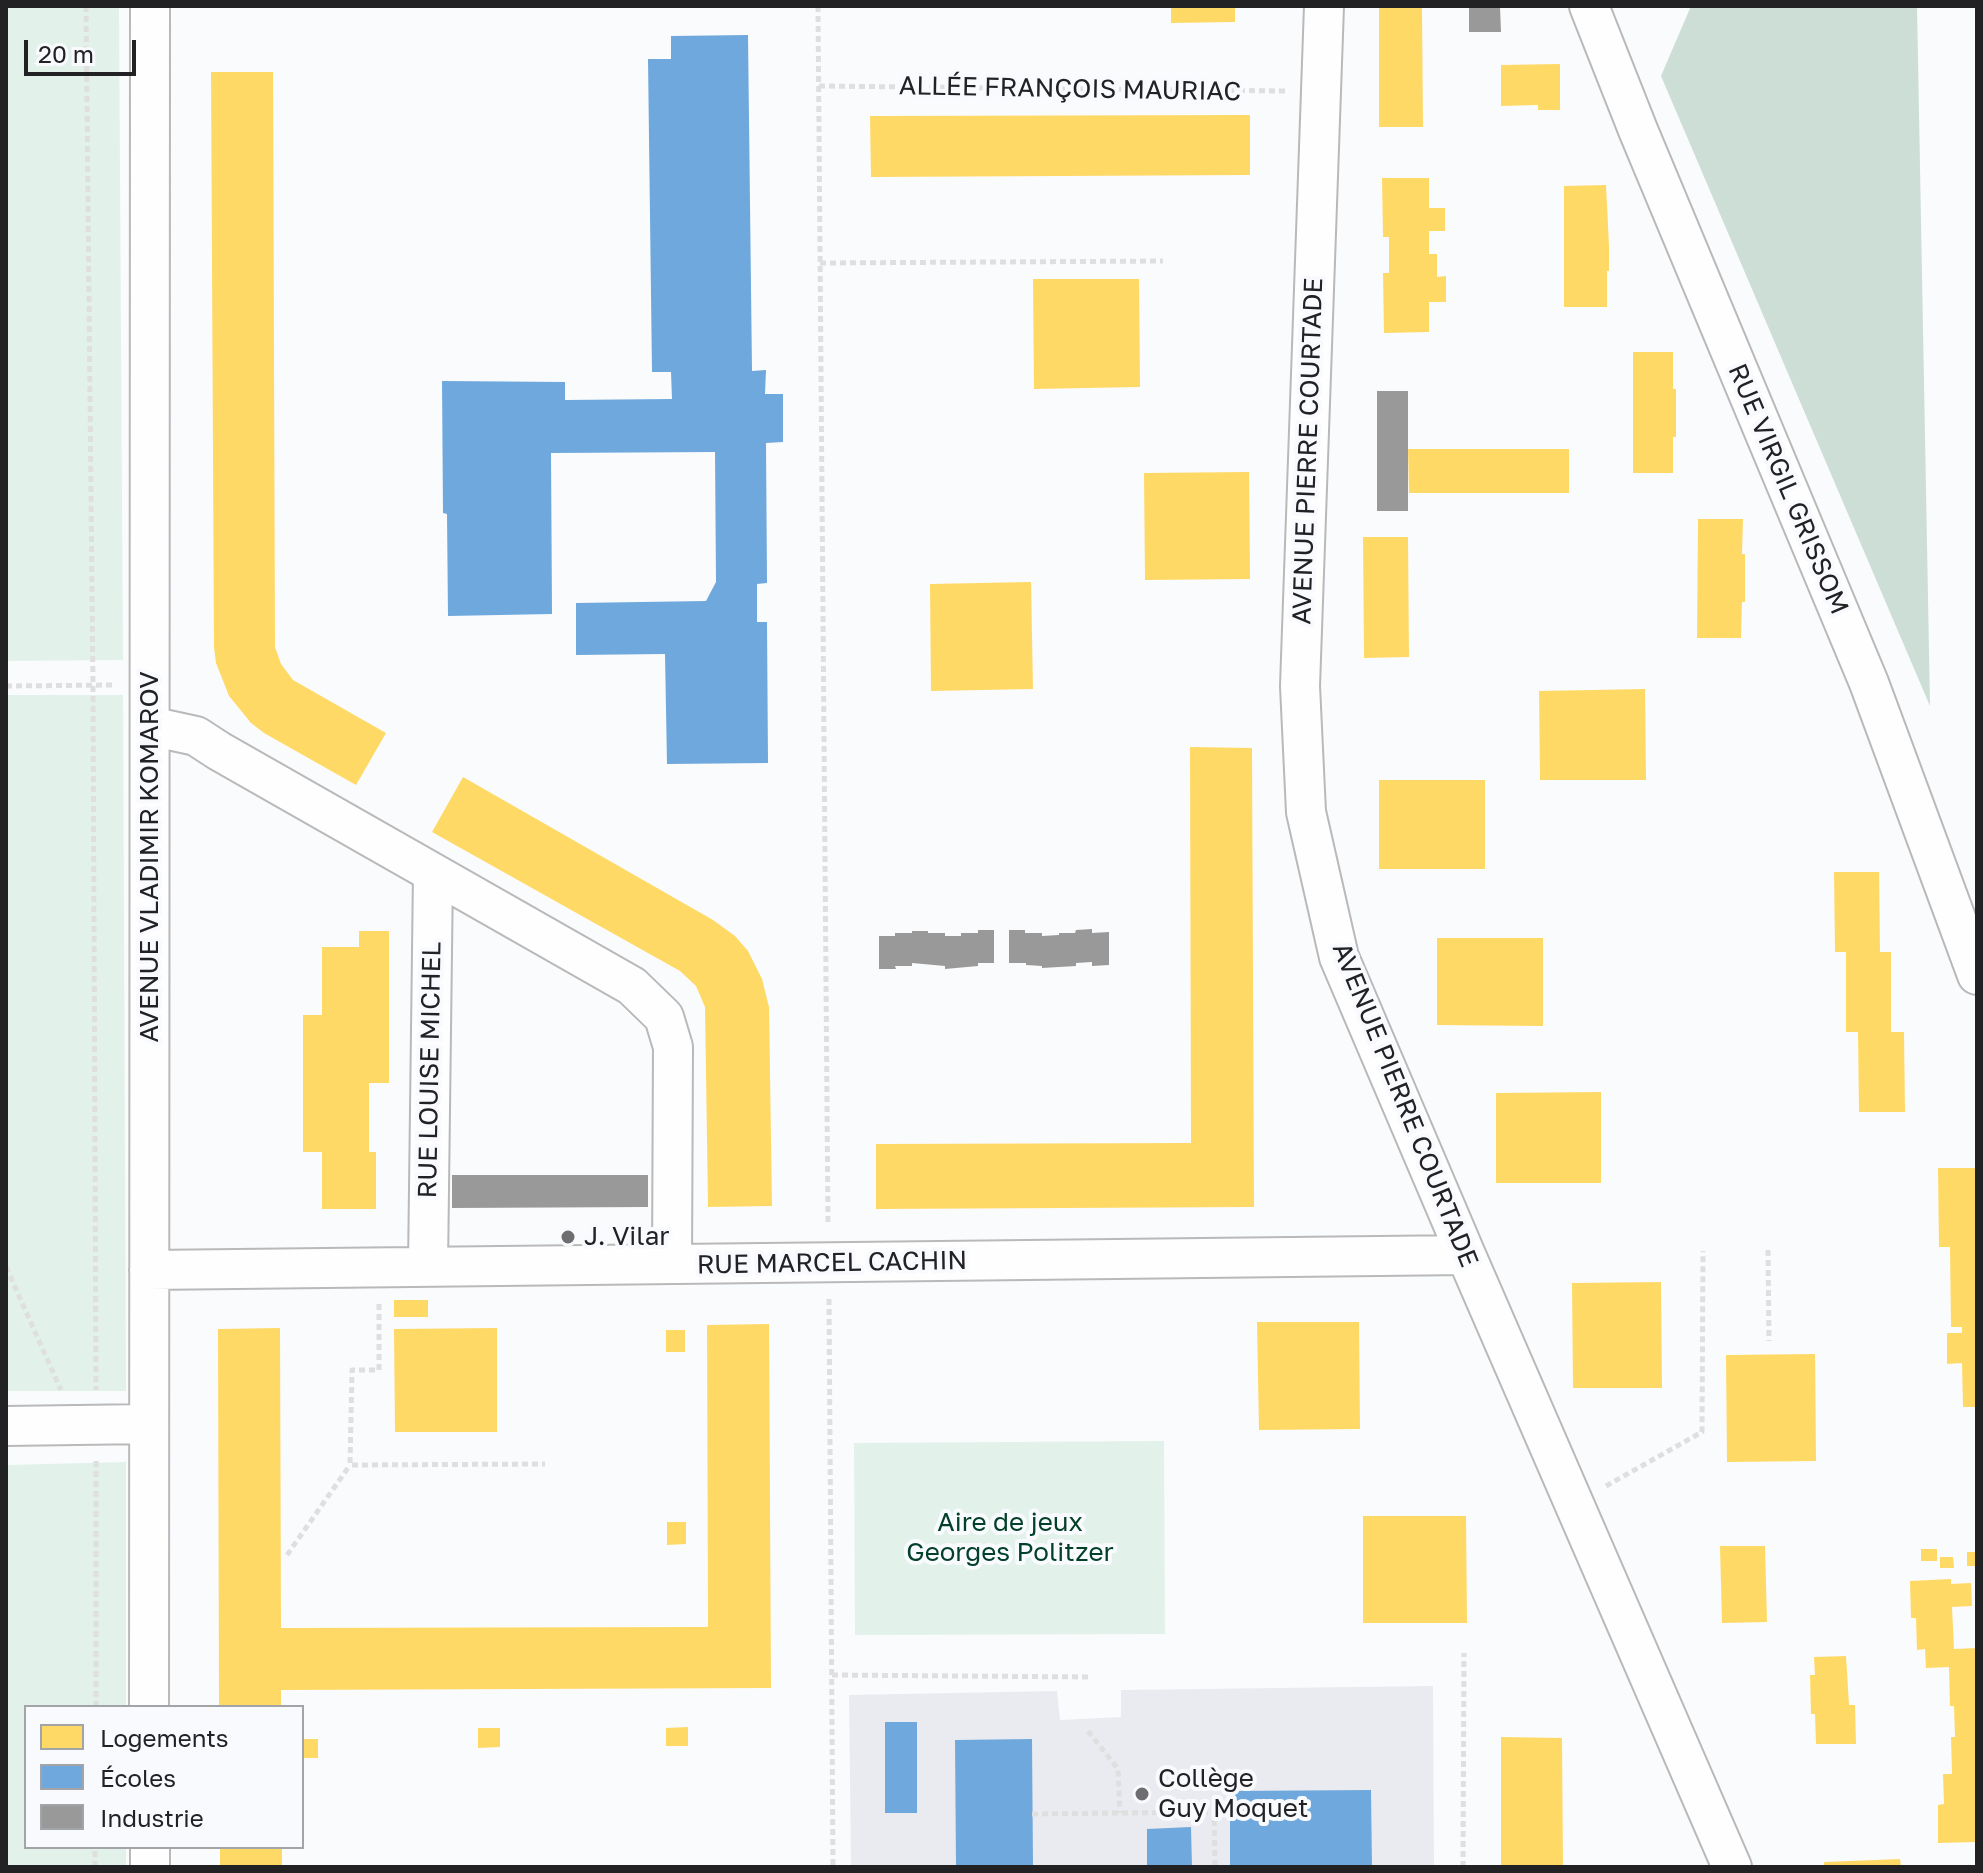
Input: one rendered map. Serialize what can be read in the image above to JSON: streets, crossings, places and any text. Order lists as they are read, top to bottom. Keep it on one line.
{"streets":{"street":["AVENUE PIERRE COURTADE","RUE VIRGIL GRISSOM","AVENUE VLADIMIR KOMAROV","RUE LOUISE MICHEL","RUE MARCEL CACHIN"],"path":["ALLÉE FRANÇOIS MAURIAC"]},"crossings":[["ALLÉE FRANÇOIS MAURIAC","AVENUE PIERRE COURTADE"],["AVENUE PIERRE COURTADE","RUE MARCEL CACHIN"],["AVENUE VLADIMIR KOMAROV","RUE MARCEL CACHIN"],["RUE LOUISE MICHEL","RUE MARCEL CACHIN"]],"parks":["Aire de jeux Georges Politzer"],"places":["J. Vilar","Collège Guy Moquet"],"legend":["Logements","Écoles","Industrie"],"scale_bar":"20 m"}
